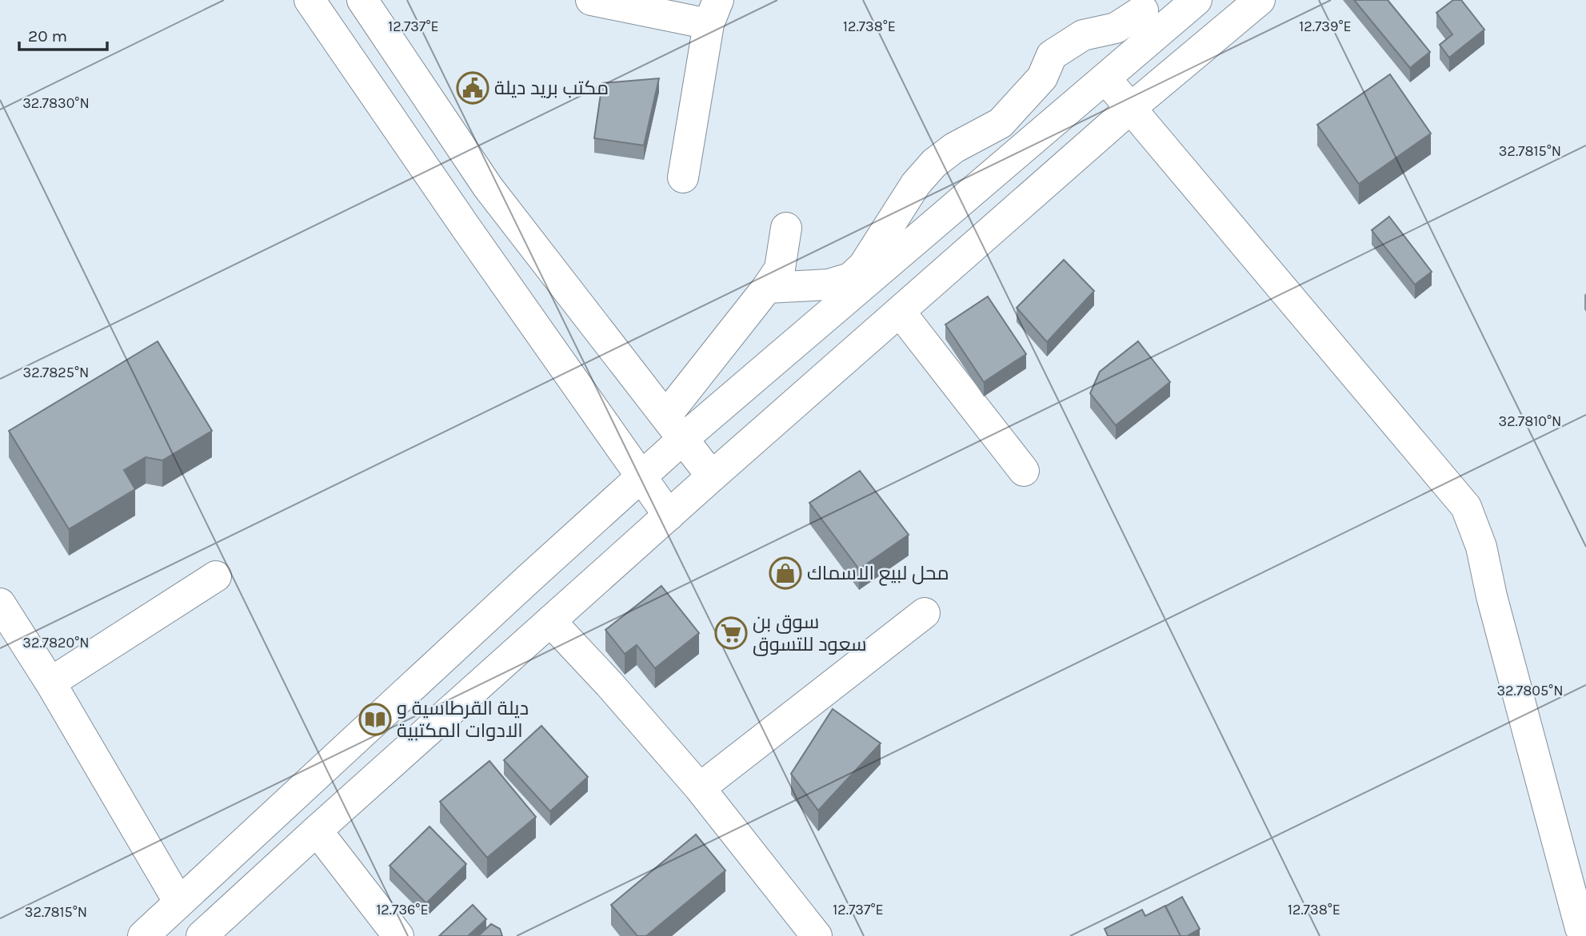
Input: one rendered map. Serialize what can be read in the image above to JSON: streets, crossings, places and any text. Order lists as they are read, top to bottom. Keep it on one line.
{"places":{"public building":["مكتب بريد ديلة"],"shop":["محل لبيع الاسماك"],"supermarket":["سوق بن سعود للتسوق"],"library":["ديلة القرطاسية و الادوات المكتبية"]},"scale_bar":"20 m","coordinates":["12.737°E","12.738°E","12.739°E","32.7830°N","32.7815°N","32.7825°N","32.7810°N","32.7820°N","32.7805°N","12.736°E"]}
